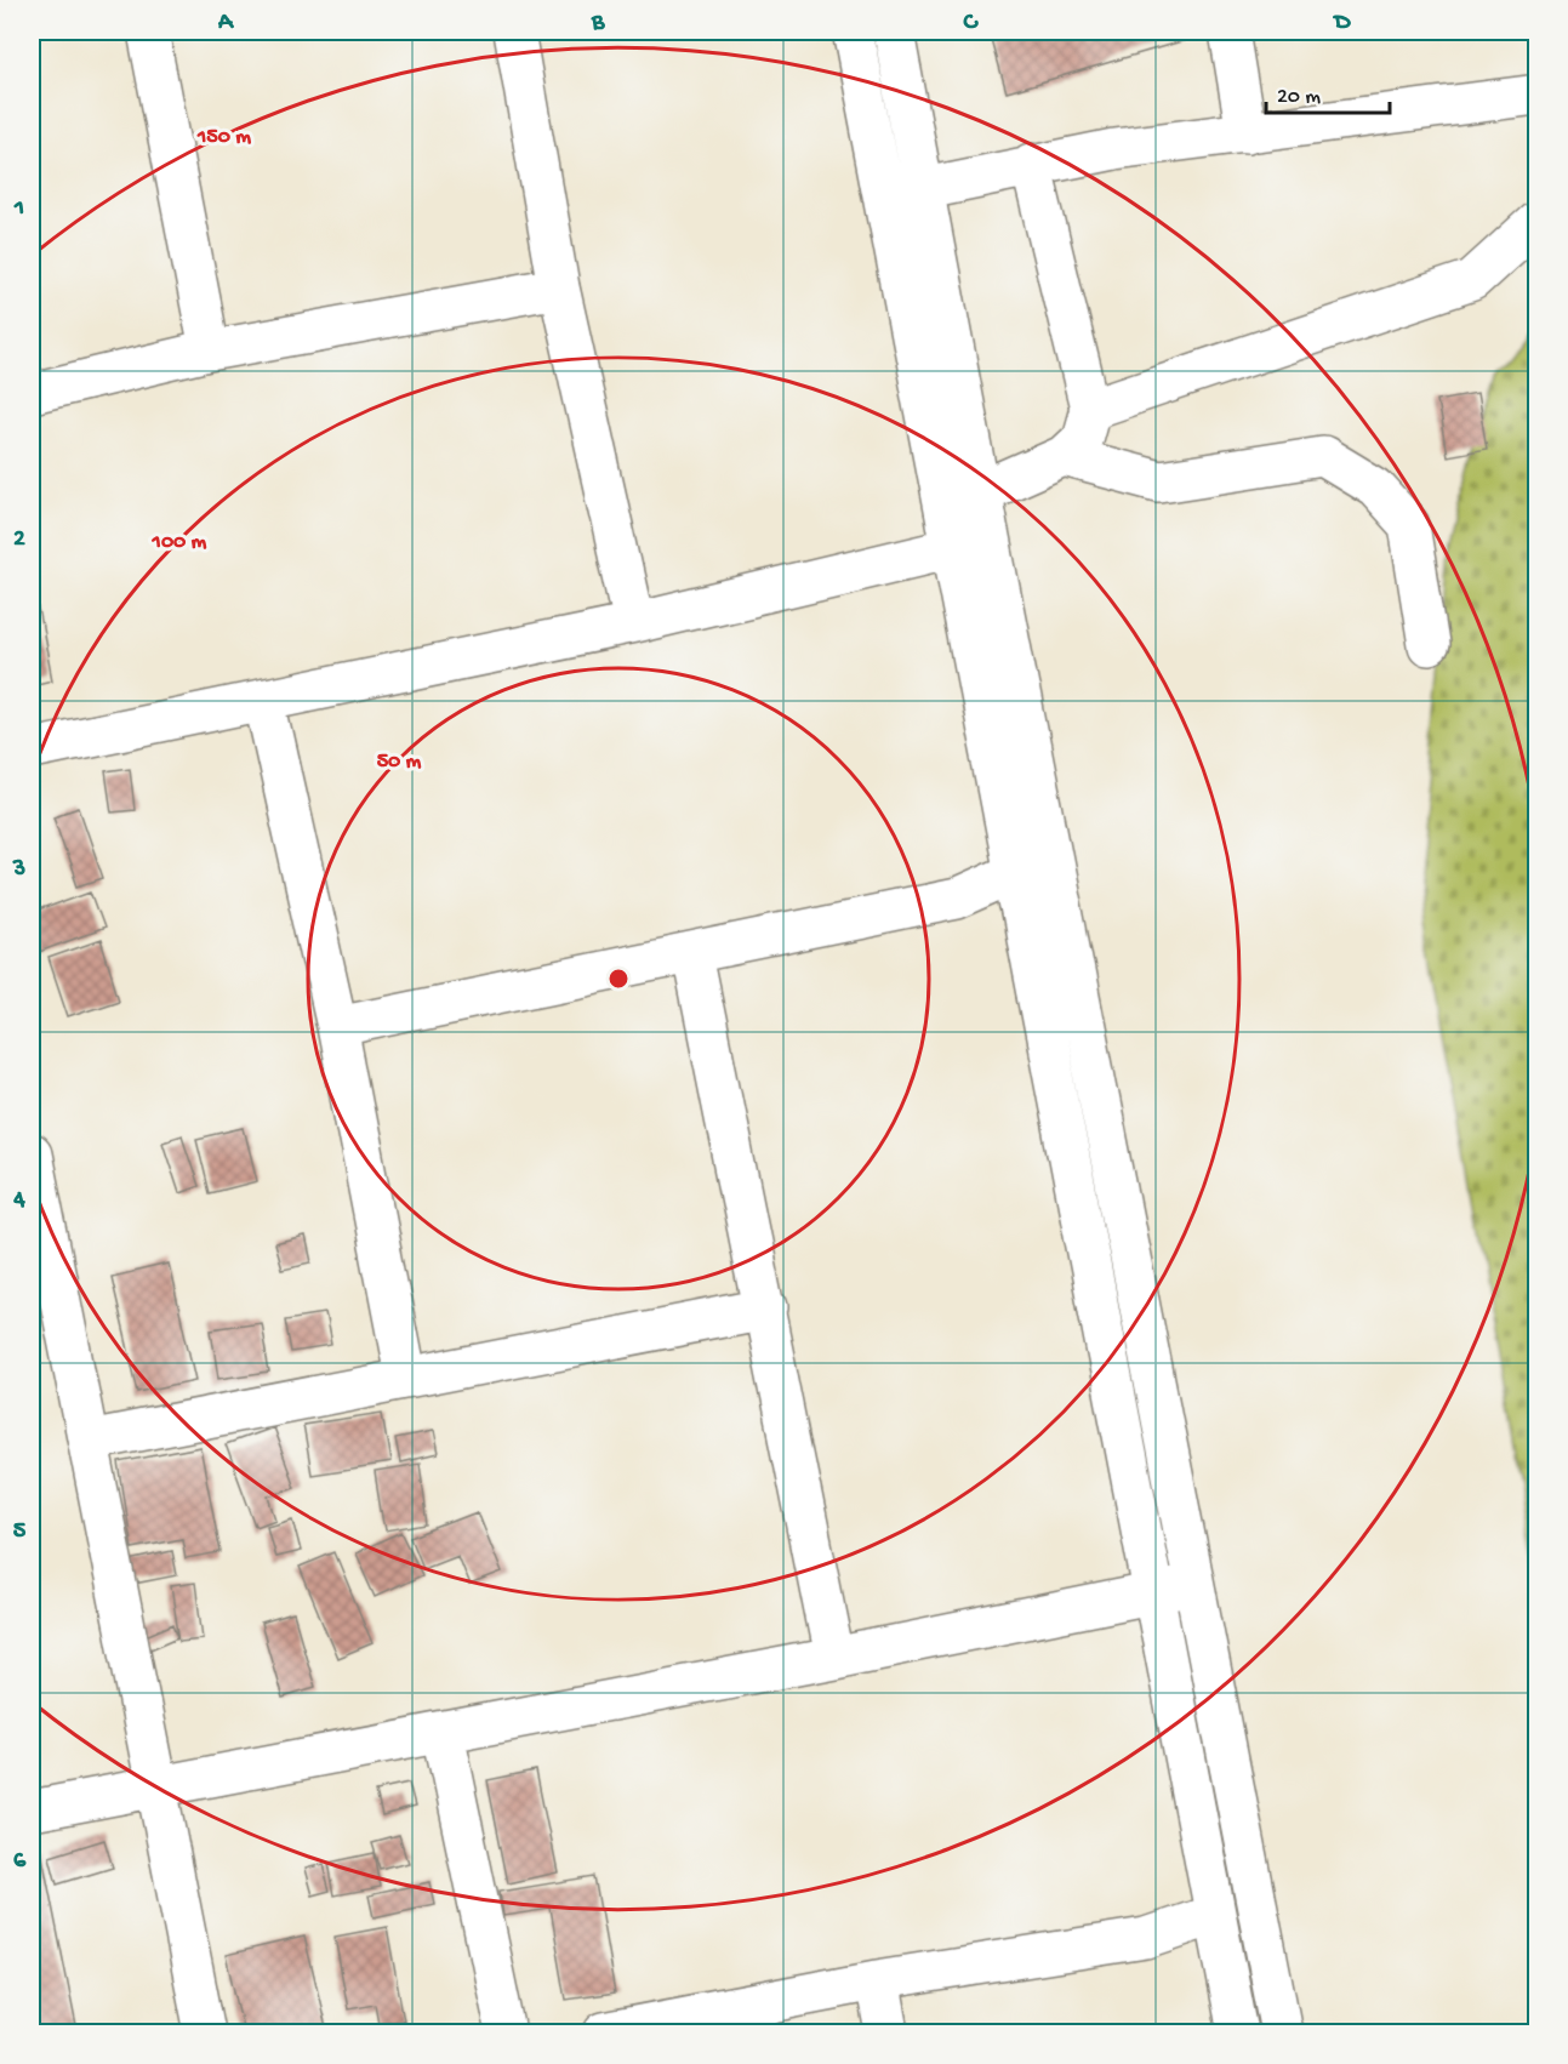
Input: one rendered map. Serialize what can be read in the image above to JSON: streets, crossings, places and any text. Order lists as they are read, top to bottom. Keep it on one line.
{"scale_bar":"20 m","grid":{"columns":["A","B","C","D"],"rows":["1","2","3","4","5","6"]},"rings":["150 m","100 m","50 m"]}
